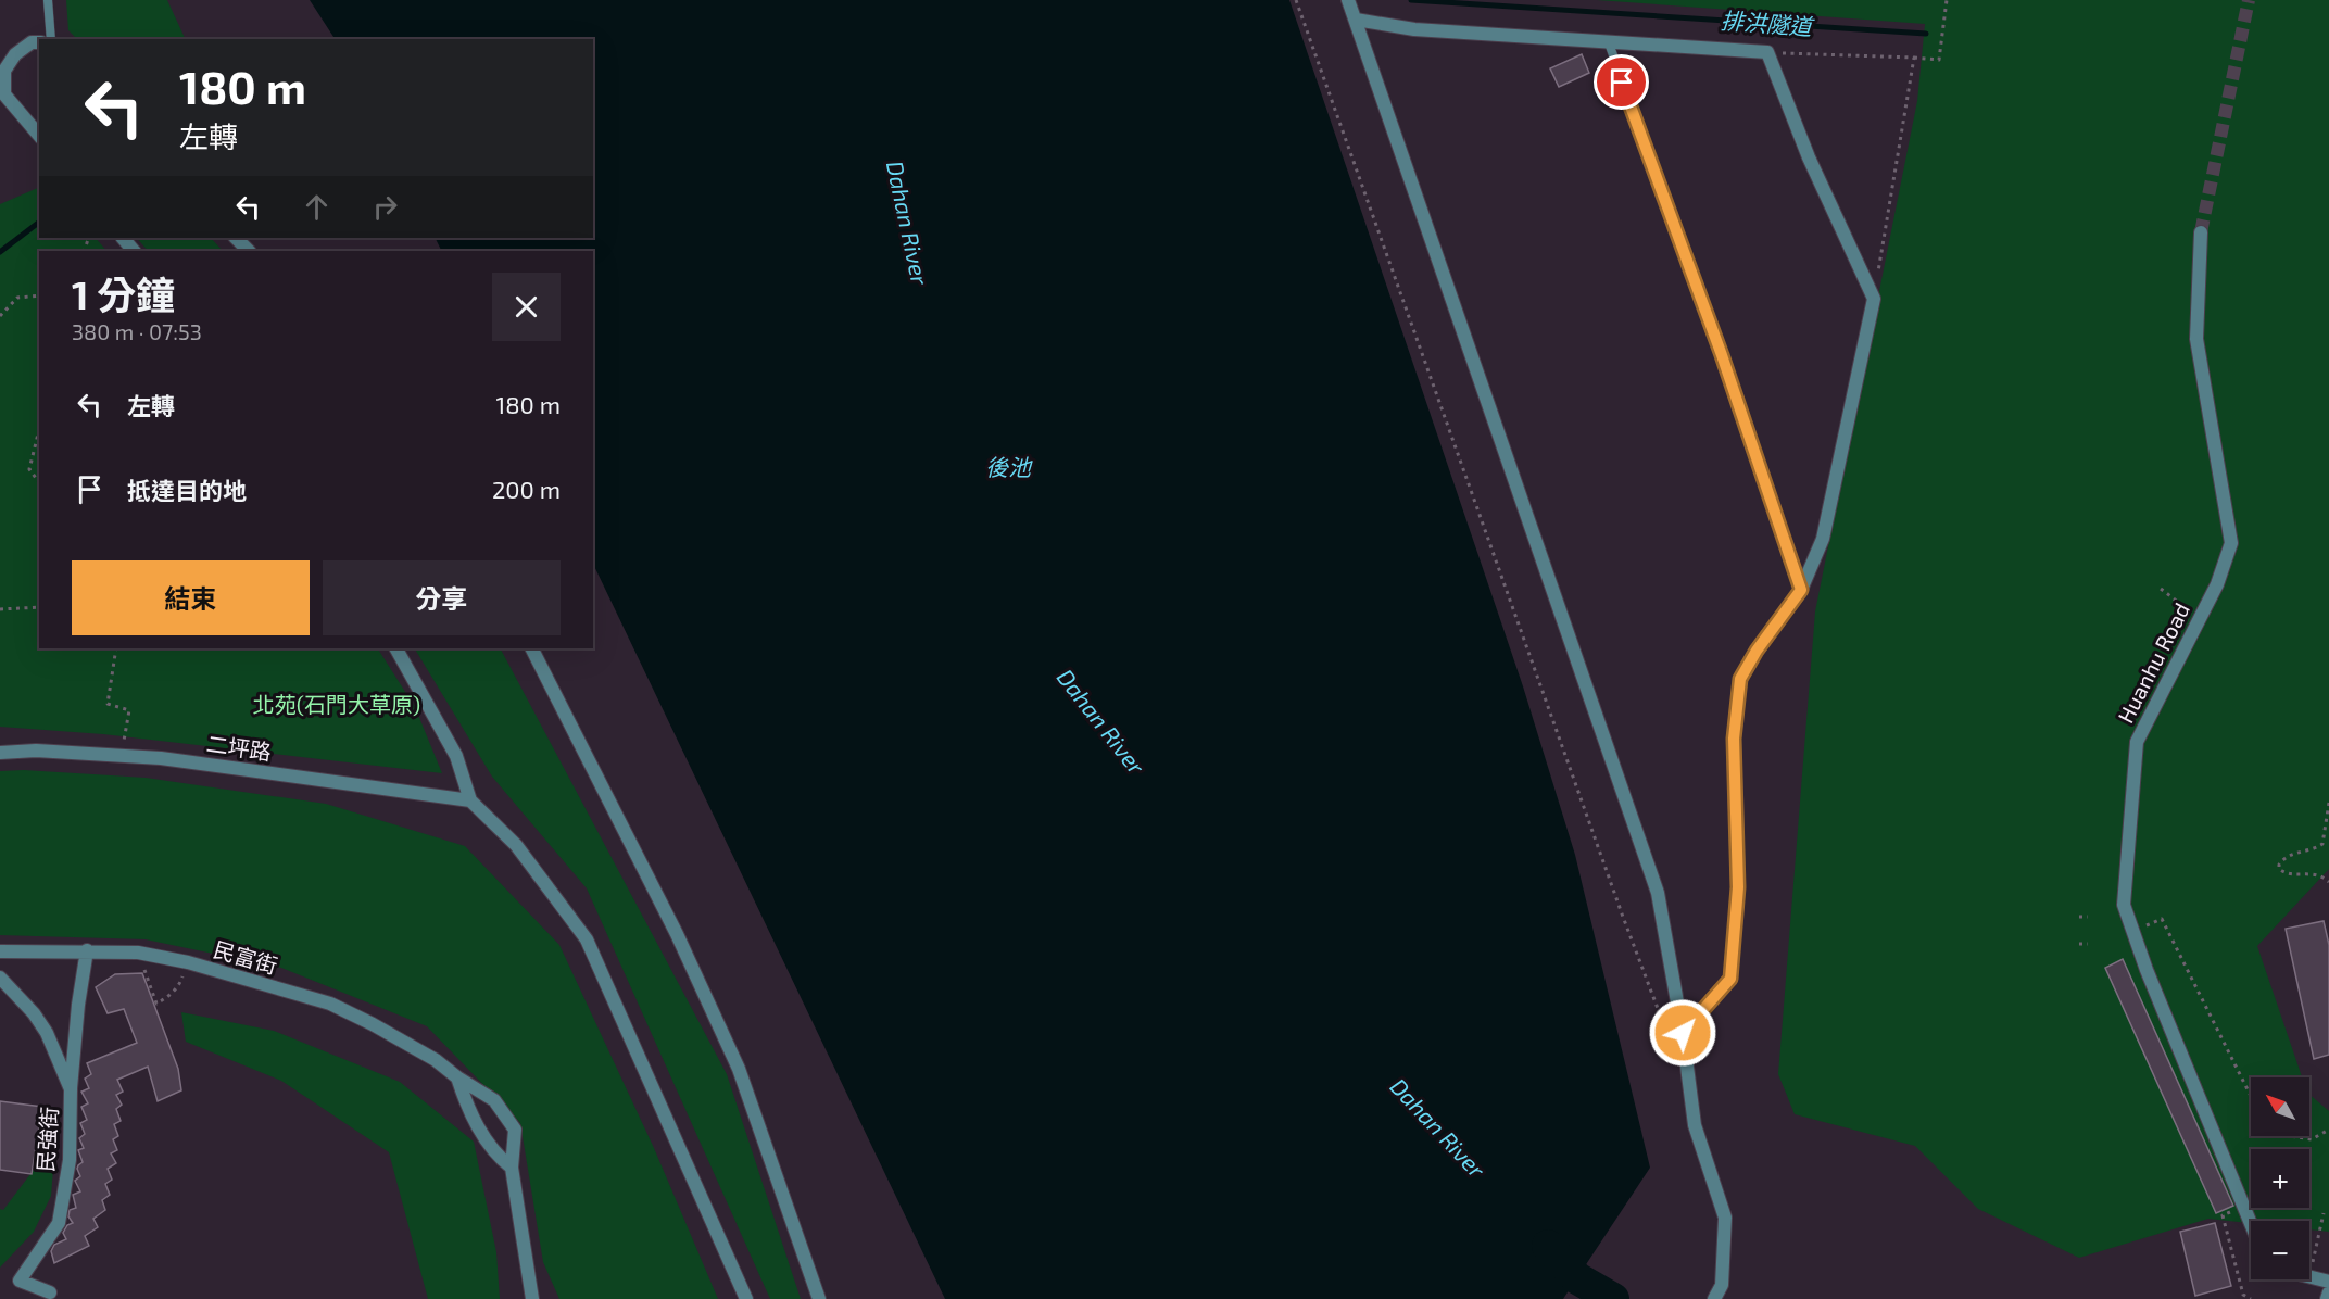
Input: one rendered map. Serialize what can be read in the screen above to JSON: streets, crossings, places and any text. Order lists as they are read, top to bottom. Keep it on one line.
{"streets":{"street":["Huanhu Road","二坪路","民富街","民強街"]},"water":["排洪隧道","Dahan River","後池"],"parks":["北苑(石門大草原)"],"north":"top left","page":{"turn":["180 m","左轉"],"heading":["1 分鐘","380 m · 07:53"],"list":[{"name":"左轉","value":"180 m"},{"name":"抵達目的地","value":"200 m"}],"buttons":["結束","分享"],"map_buttons":["+","−"]}}
